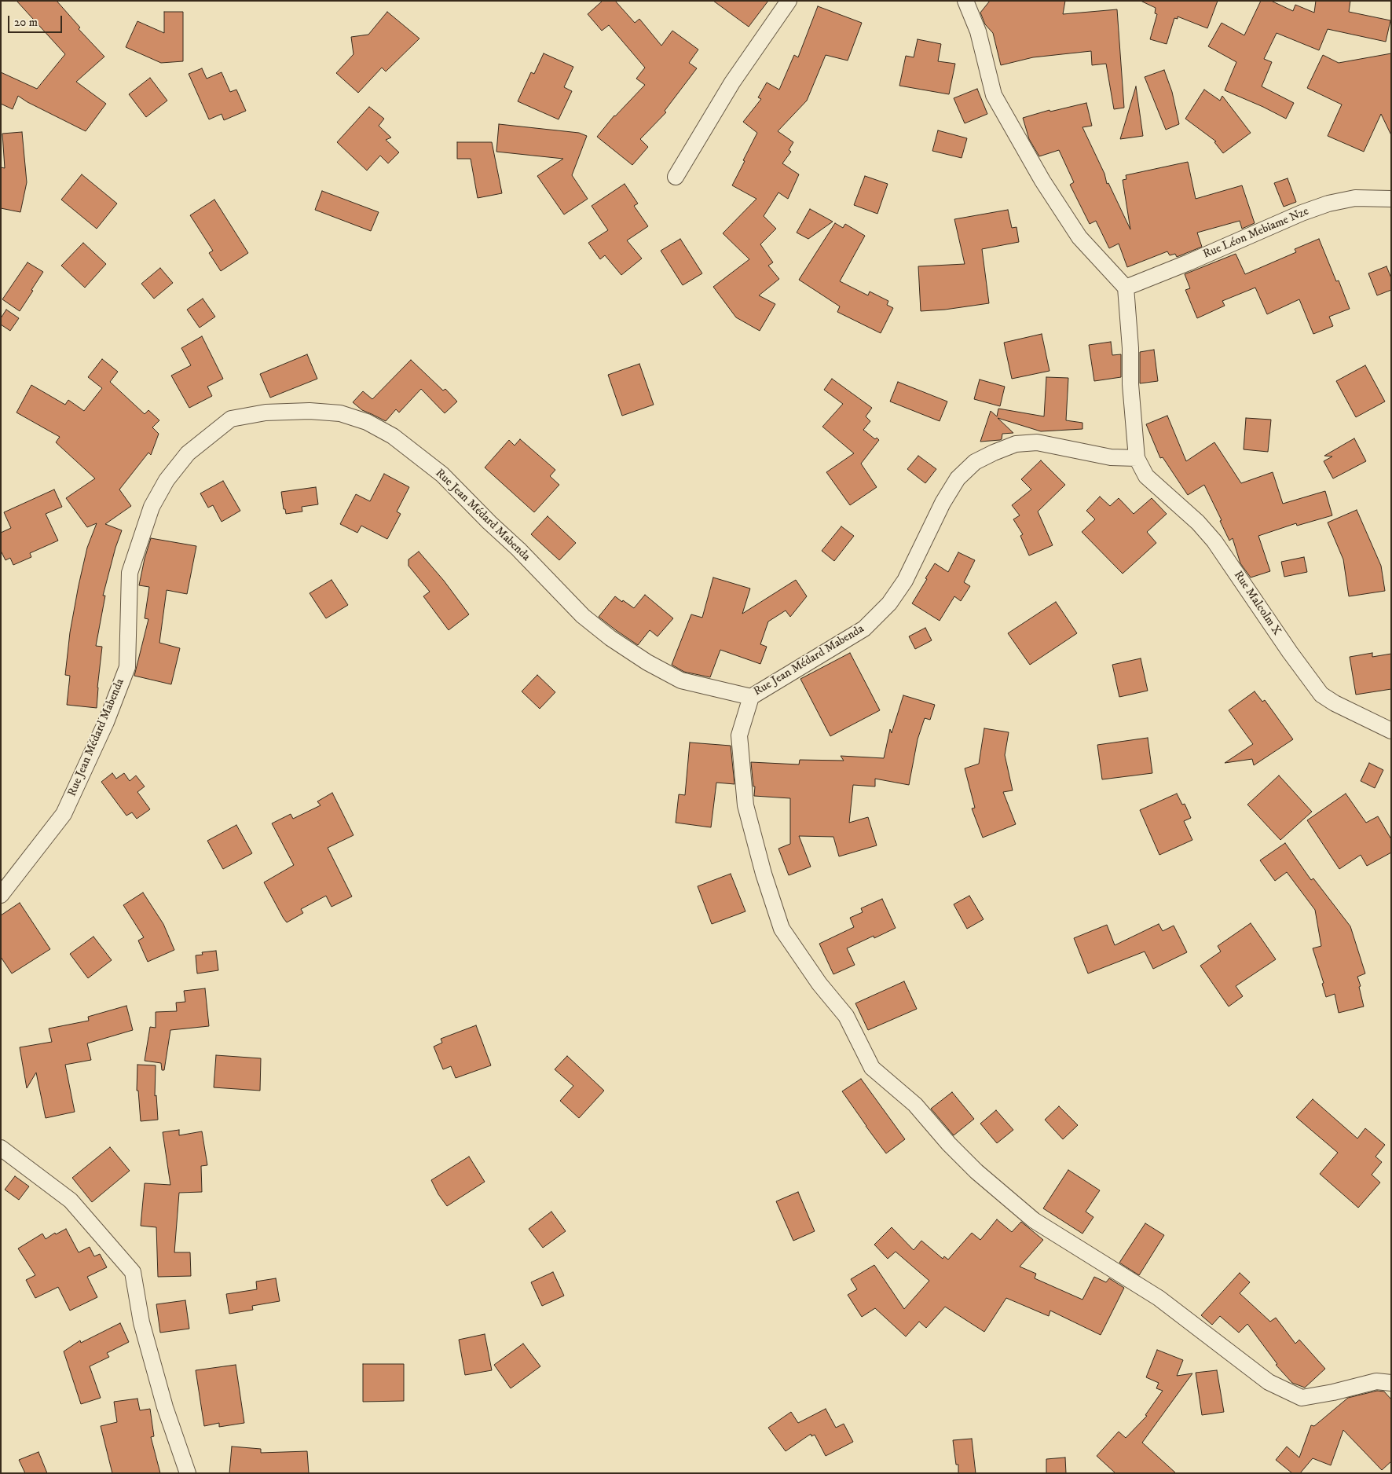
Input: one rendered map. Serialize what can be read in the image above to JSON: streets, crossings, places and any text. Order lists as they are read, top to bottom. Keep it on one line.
{"streets":{"street":["Rue Léon Mebiame Nze","Rue Jean Médard Mabenda","Rue Malcolm X"]},"crossings":[["Rue Jean Médard Mabenda","Rue Malcolm X"]],"scale_bar":"20 m"}
